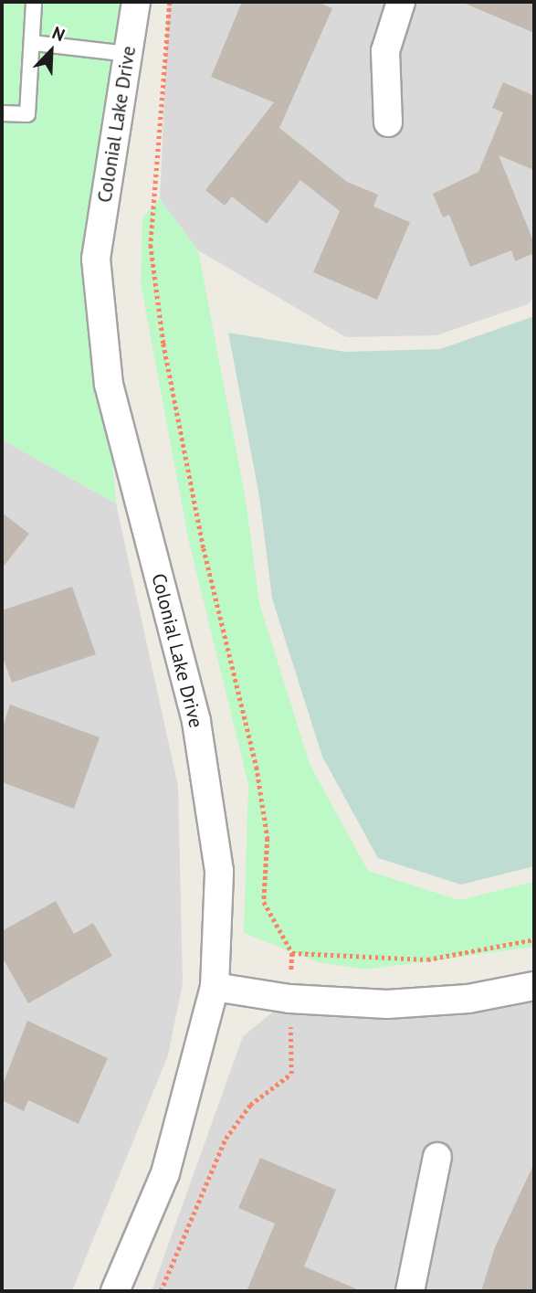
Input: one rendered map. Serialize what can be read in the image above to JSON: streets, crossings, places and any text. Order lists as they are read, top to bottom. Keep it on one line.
{"streets":{"street":["Colonial Lake Drive"]},"north":"top right"}
